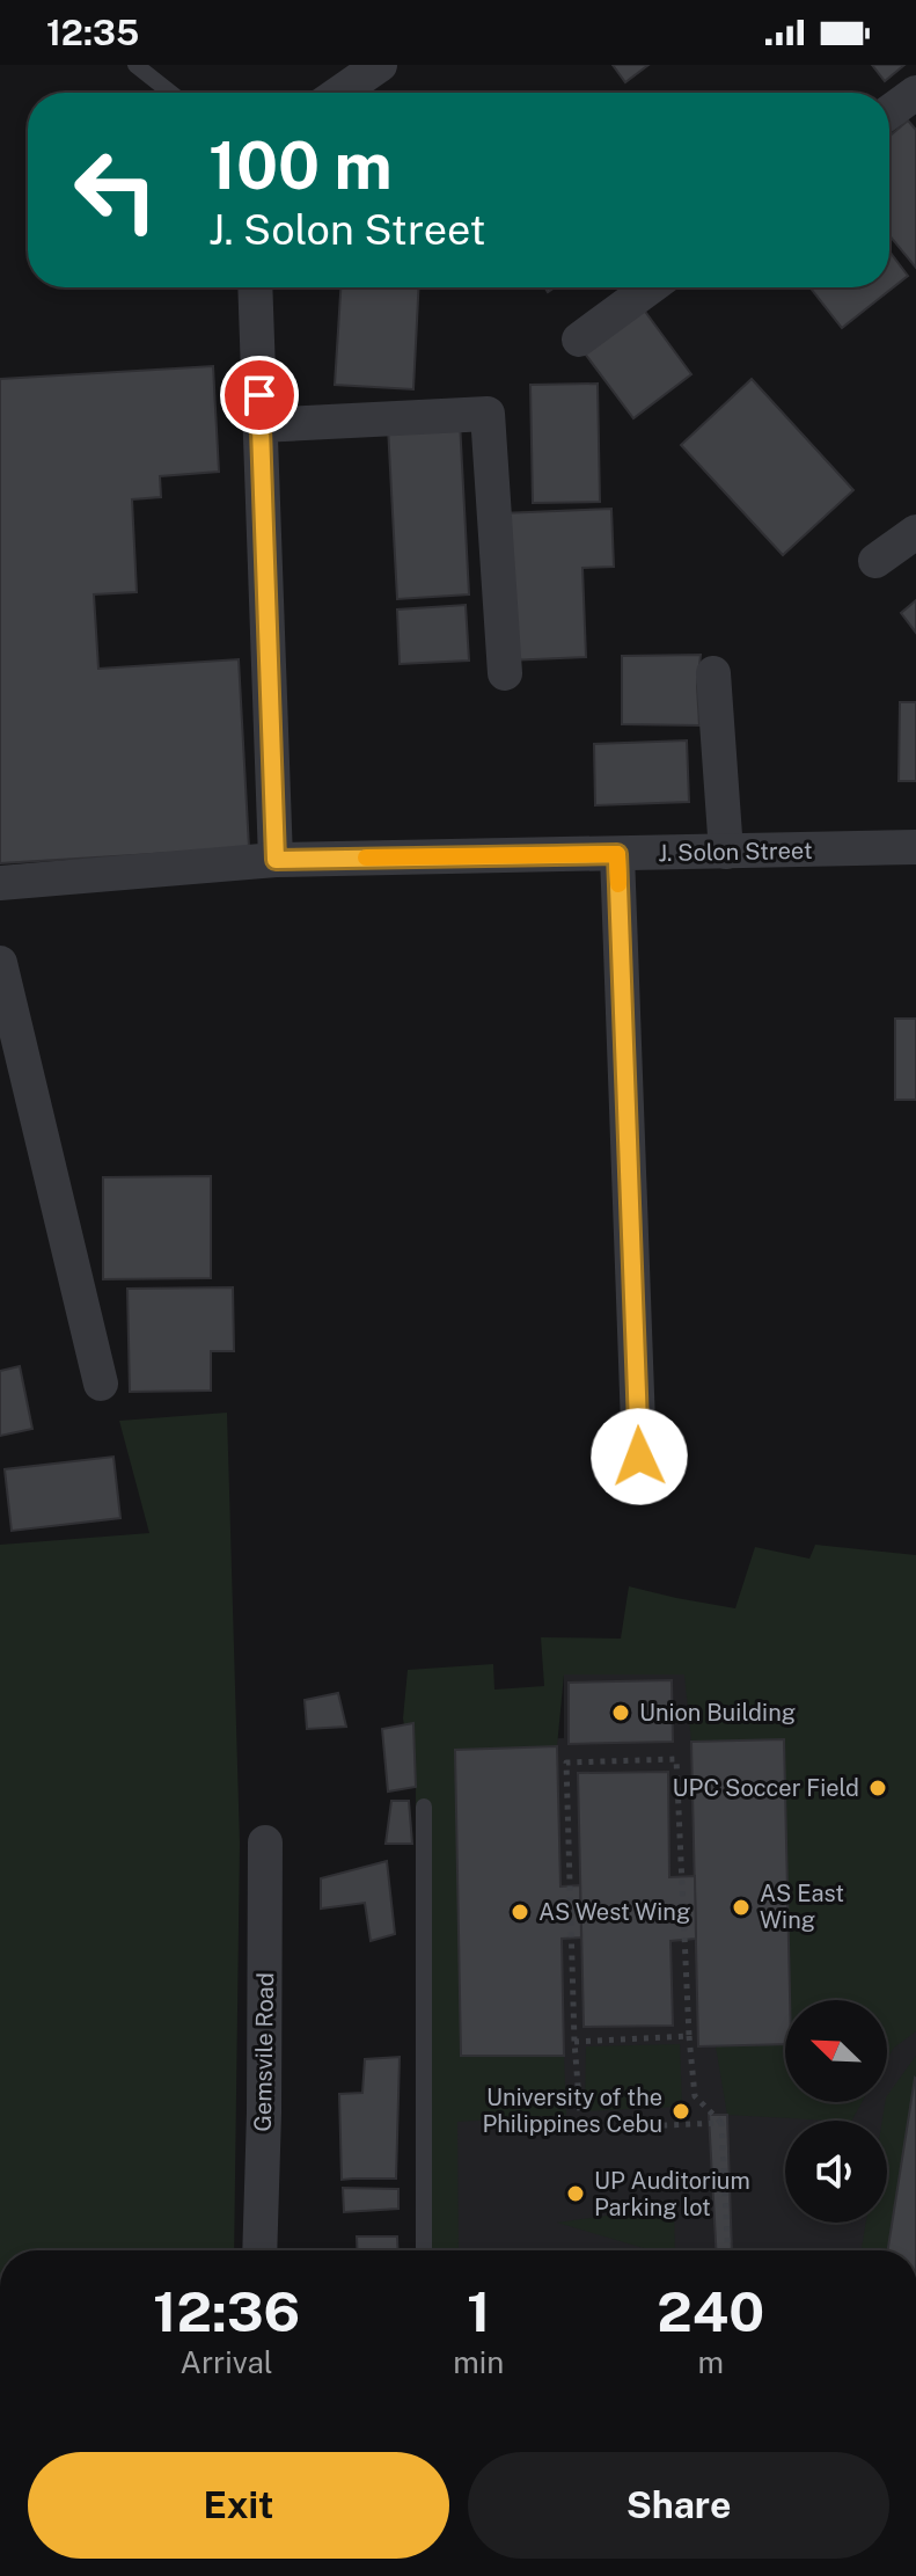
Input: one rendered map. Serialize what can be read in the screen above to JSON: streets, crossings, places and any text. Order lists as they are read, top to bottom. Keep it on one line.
{"streets":{"street":["J. Solon Street","Gemsvile Road"]},"places":["Union Building","UPC Soccer Field","AS East Wing","AS West Wing","University of the Philippines Cebu","UP Auditorium Parking lot"],"north":"top left","page":{"status":"12:35","turn":["100 m","J. Solon Street"],"eta":["12:36","Arrival","1","min","240","m"],"buttons":["Exit","Share"]}}
